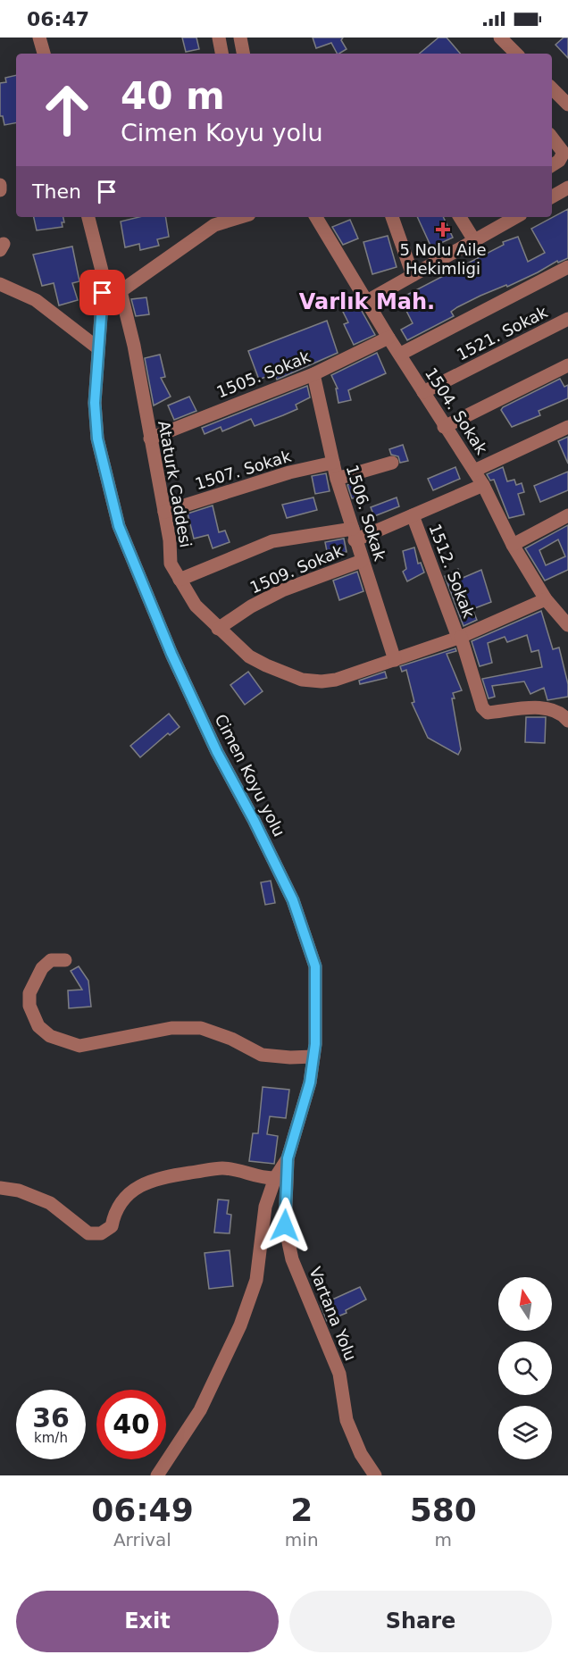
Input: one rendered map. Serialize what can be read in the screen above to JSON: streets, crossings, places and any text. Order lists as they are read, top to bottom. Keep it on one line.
{"streets":{"street":["1521. Sokak","1505. Sokak","1504. Sokak","1507. Sokak","Ataturk Caddesi","1506. Sokak","1509. Sokak","1512. Sokak","Cimen Koyu yolu","Vartana Yolu"]},"crossings":[["1521. Sokak","1504. Sokak"],["1505. Sokak","1504. Sokak"],["1505. Sokak","Ataturk Caddesi"],["1505. Sokak","1506. Sokak"],["1504. Sokak","Ataturk Caddesi"],["1507. Sokak","Ataturk Caddesi"],["1507. Sokak","1506. Sokak"],["Ataturk Caddesi","1506. Sokak"],["Ataturk Caddesi","1509. Sokak"],["Ataturk Caddesi","1512. Sokak"],["1506. Sokak","1509. Sokak"],["Cimen Koyu yolu","Vartana Yolu"]],"districts":["Varlık Mah."],"places":{"health":["5 Nolu Aile Hekimligi"]},"north":"top","page":{"status":"06:47","turn":["40 m","Cimen Koyu yolu"],"then":"Then","speed":"36 km/h","limit":"40","eta":["06:49","Arrival","2","min","580","m"],"buttons":["Exit","Share"]}}
